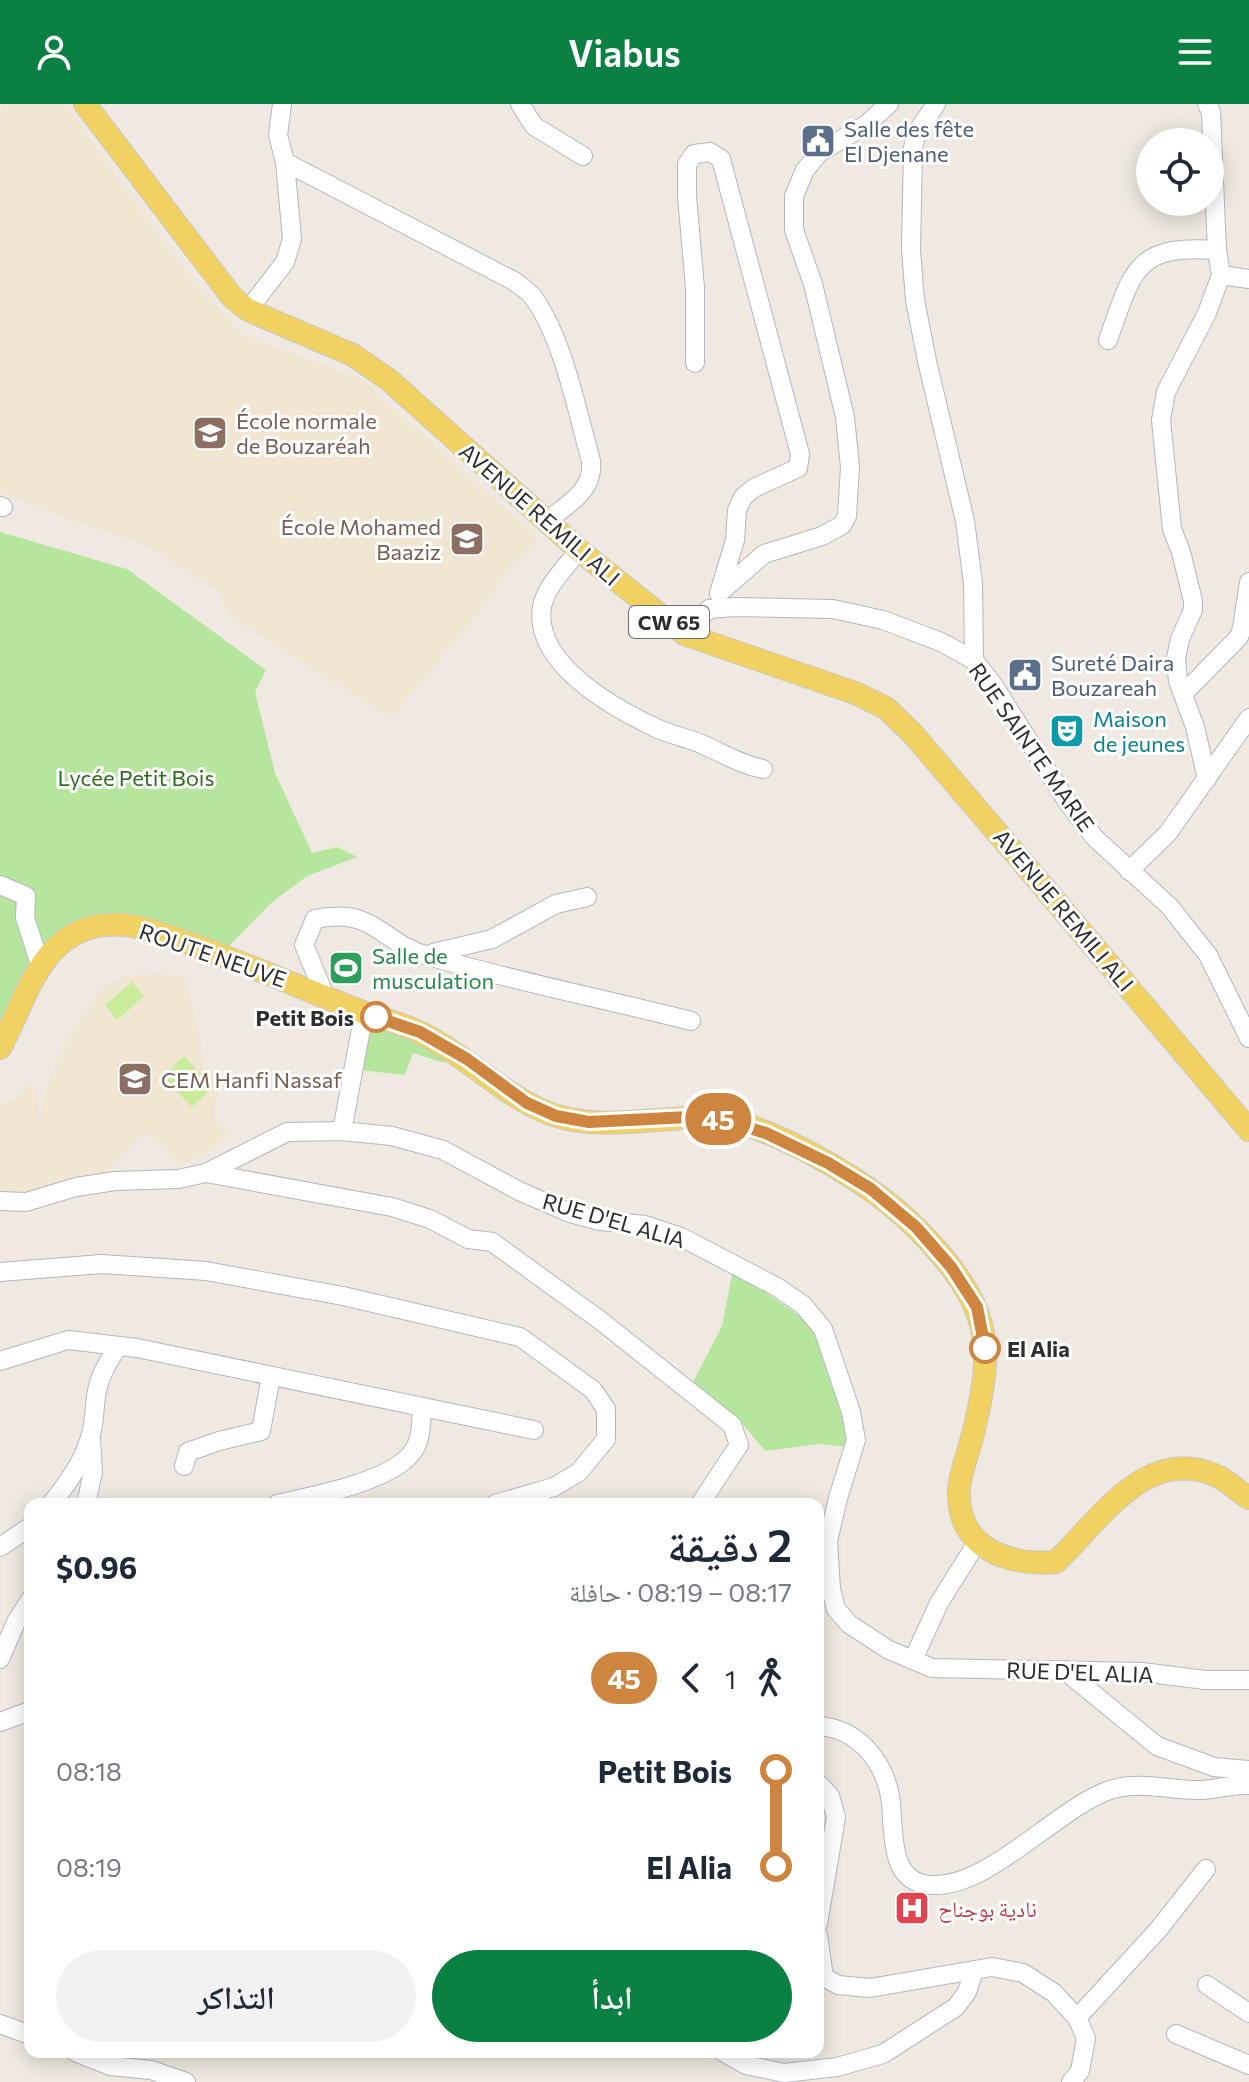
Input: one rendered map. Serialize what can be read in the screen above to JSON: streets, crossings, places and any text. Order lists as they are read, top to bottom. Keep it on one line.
{"streets":{"main road":["AVENUE REMILI ALI","CW 65","ROUTE NEUVE"],"street":["RUE SAINTE MARIE","RUE D'EL ALIA"]},"parks":["Lycée Petit Bois"],"places":{"public building":["Salle des fête El Djenane","Sureté Daira Bouzareah"],"school or university":["École normale de Bouzaréah","École Mohamed Baaziz","CEM Hanfi Nassaf"],"theatre":["Maison de jeunes"],"sports":["Salle de musculation"],"other":["Petit Bois","El Alia"],"hospital":["نادية بوجناح"]},"lines":["bus line 45"],"page":{"header":"Viabus","on_map":"45","heading":["2 دقيقة","08:17 – 08:19 · حافلة","$0.96"],"legs":["1","45"],"list":[{"name":"Petit Bois","value":"08:18"},{"name":"El Alia","value":"08:19"}],"buttons":["ابدأ","التذاكر"]}}
